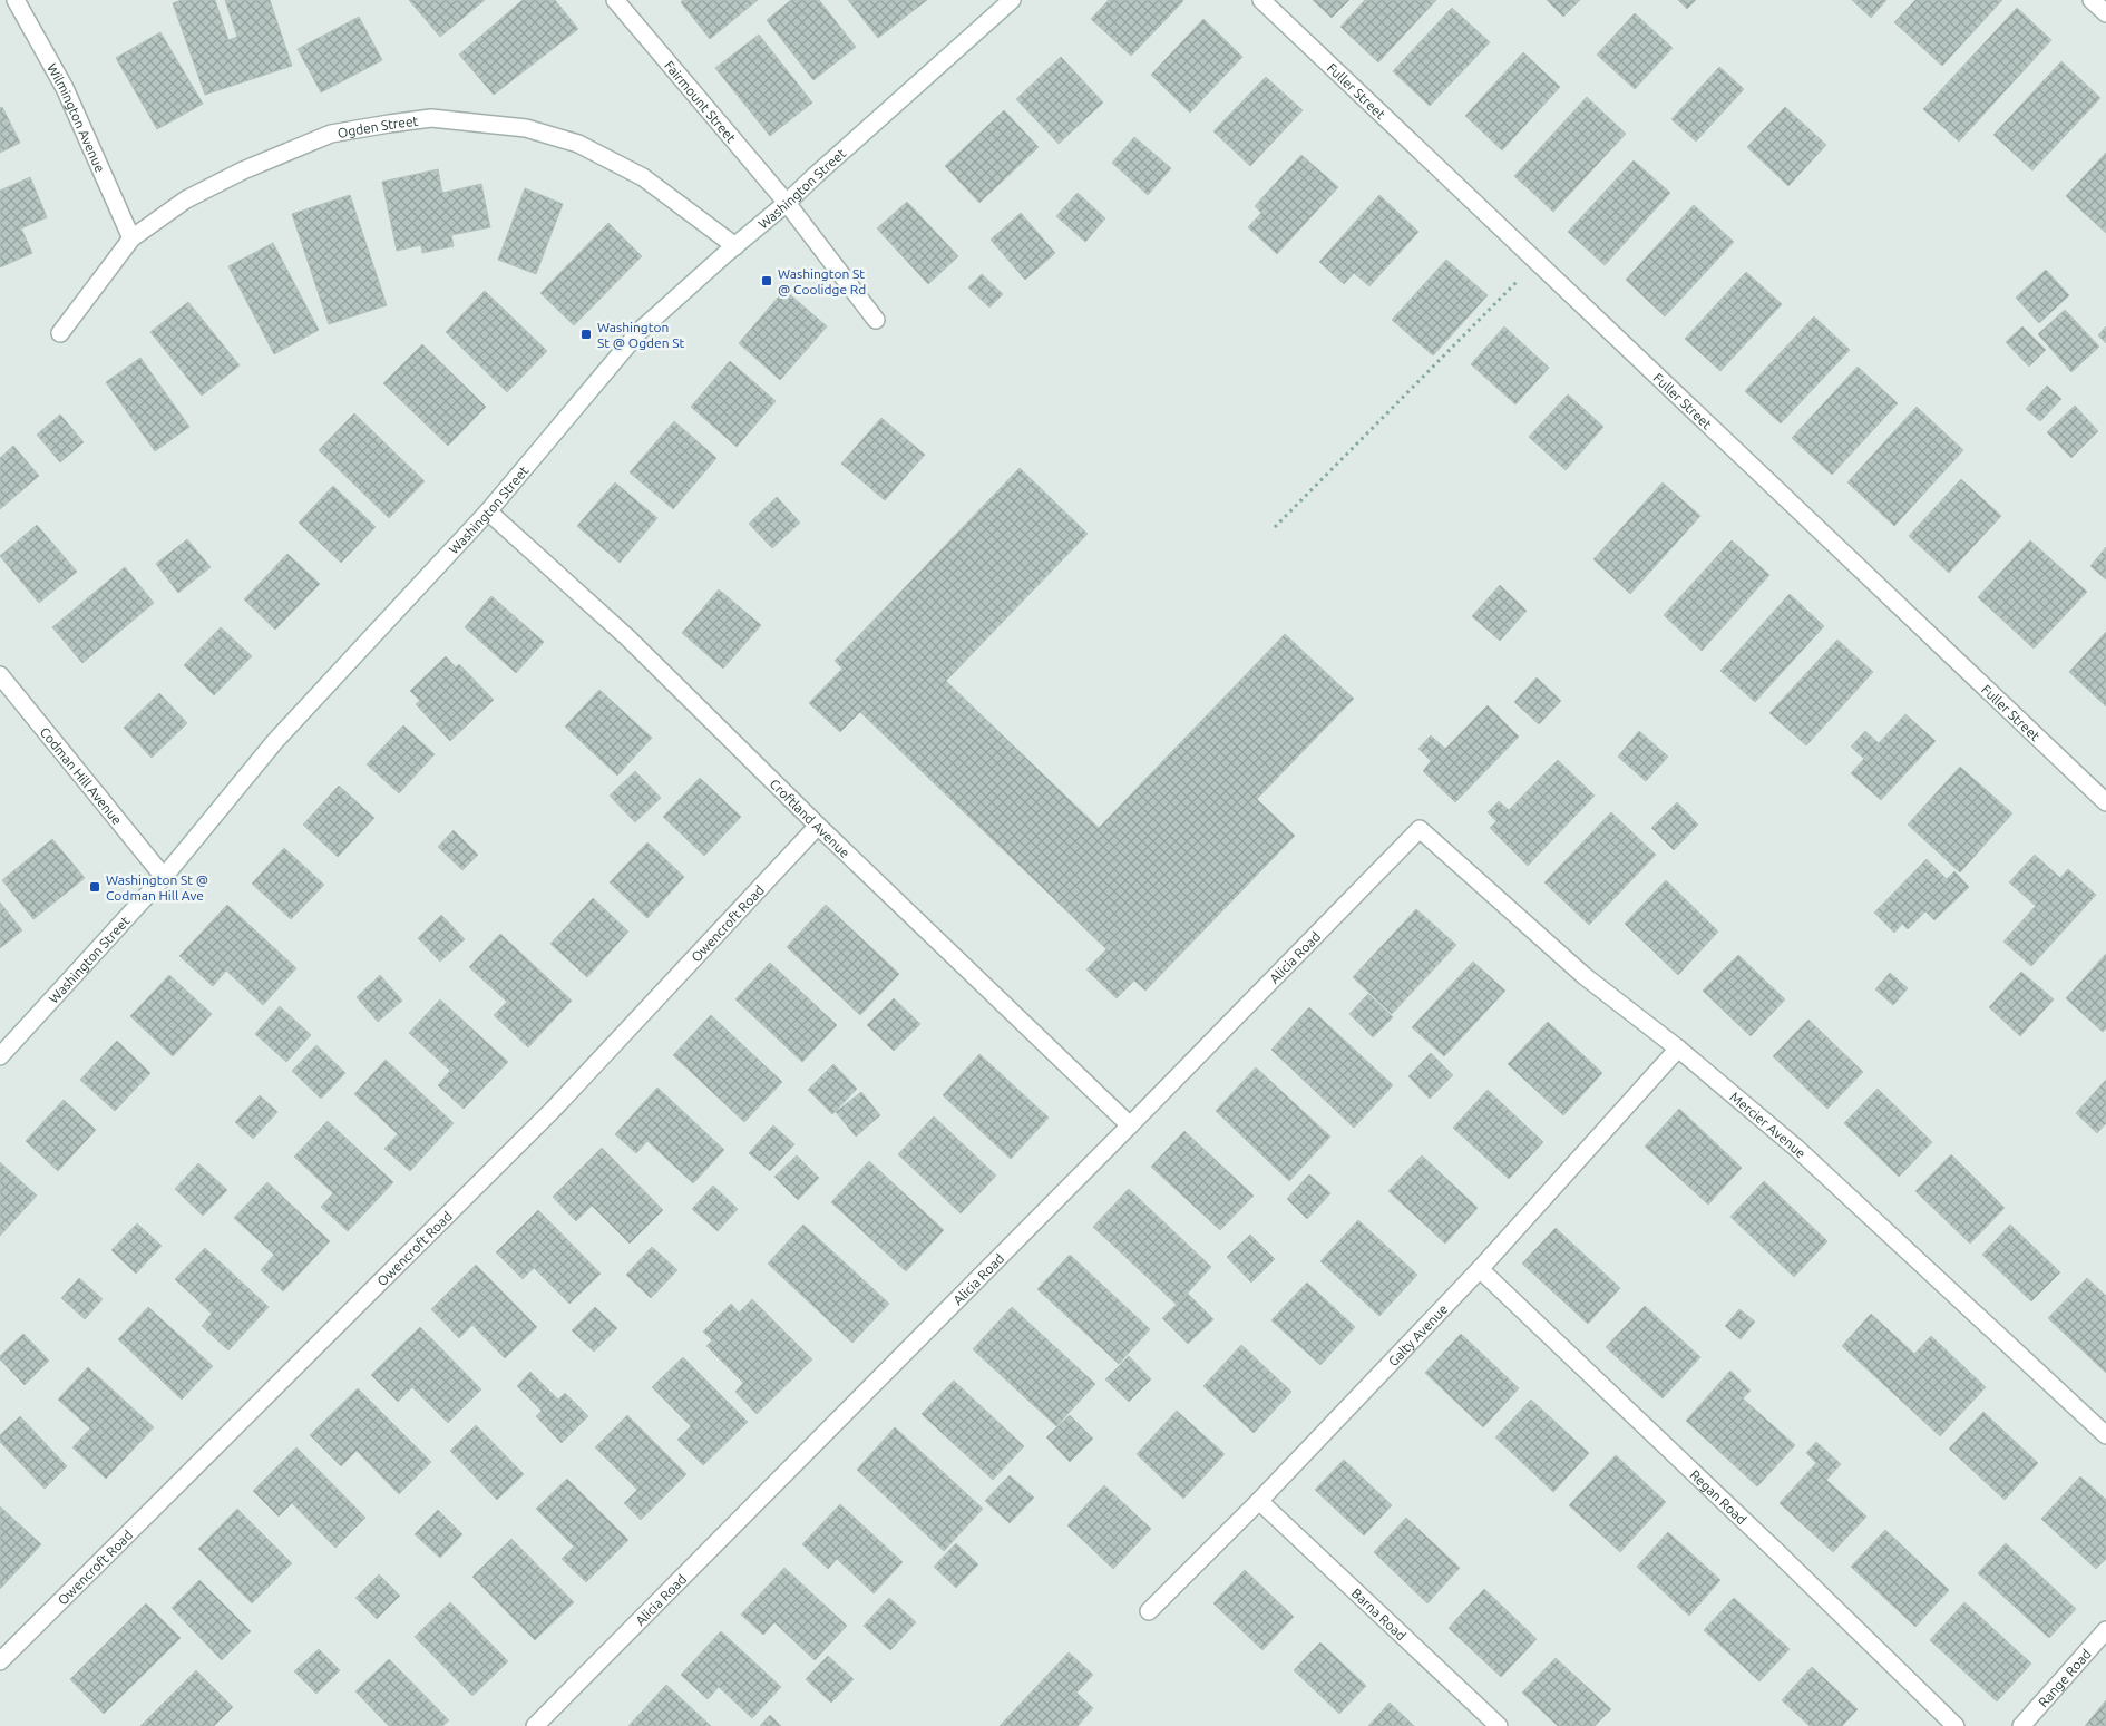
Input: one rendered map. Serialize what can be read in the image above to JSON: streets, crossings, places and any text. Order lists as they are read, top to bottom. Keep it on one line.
{"streets":{"street":["Fuller Street","Fairmount Street","Wilmington Avenue","Ogden Street","Washington Street","Codman Hill Avenue","Croftland Avenue","Owencroft Road","Alicia Road","Mercier Avenue","Galty Avenue","Regan Road","Barna Road","Range Road"]},"crossings":[["Fairmount Street","Washington Street"],["Wilmington Avenue","Ogden Street"],["Ogden Street","Washington Street"],["Washington Street","Codman Hill Avenue"],["Washington Street","Croftland Avenue"],["Croftland Avenue","Owencroft Road"],["Croftland Avenue","Alicia Road"],["Alicia Road","Mercier Avenue"],["Mercier Avenue","Galty Avenue"],["Galty Avenue","Regan Road"],["Galty Avenue","Barna Road"]],"places":{"transit":["Washington St @ Coolidge Rd","Washington St @ Ogden St","Washington St @ Codman Hill Ave"]}}
